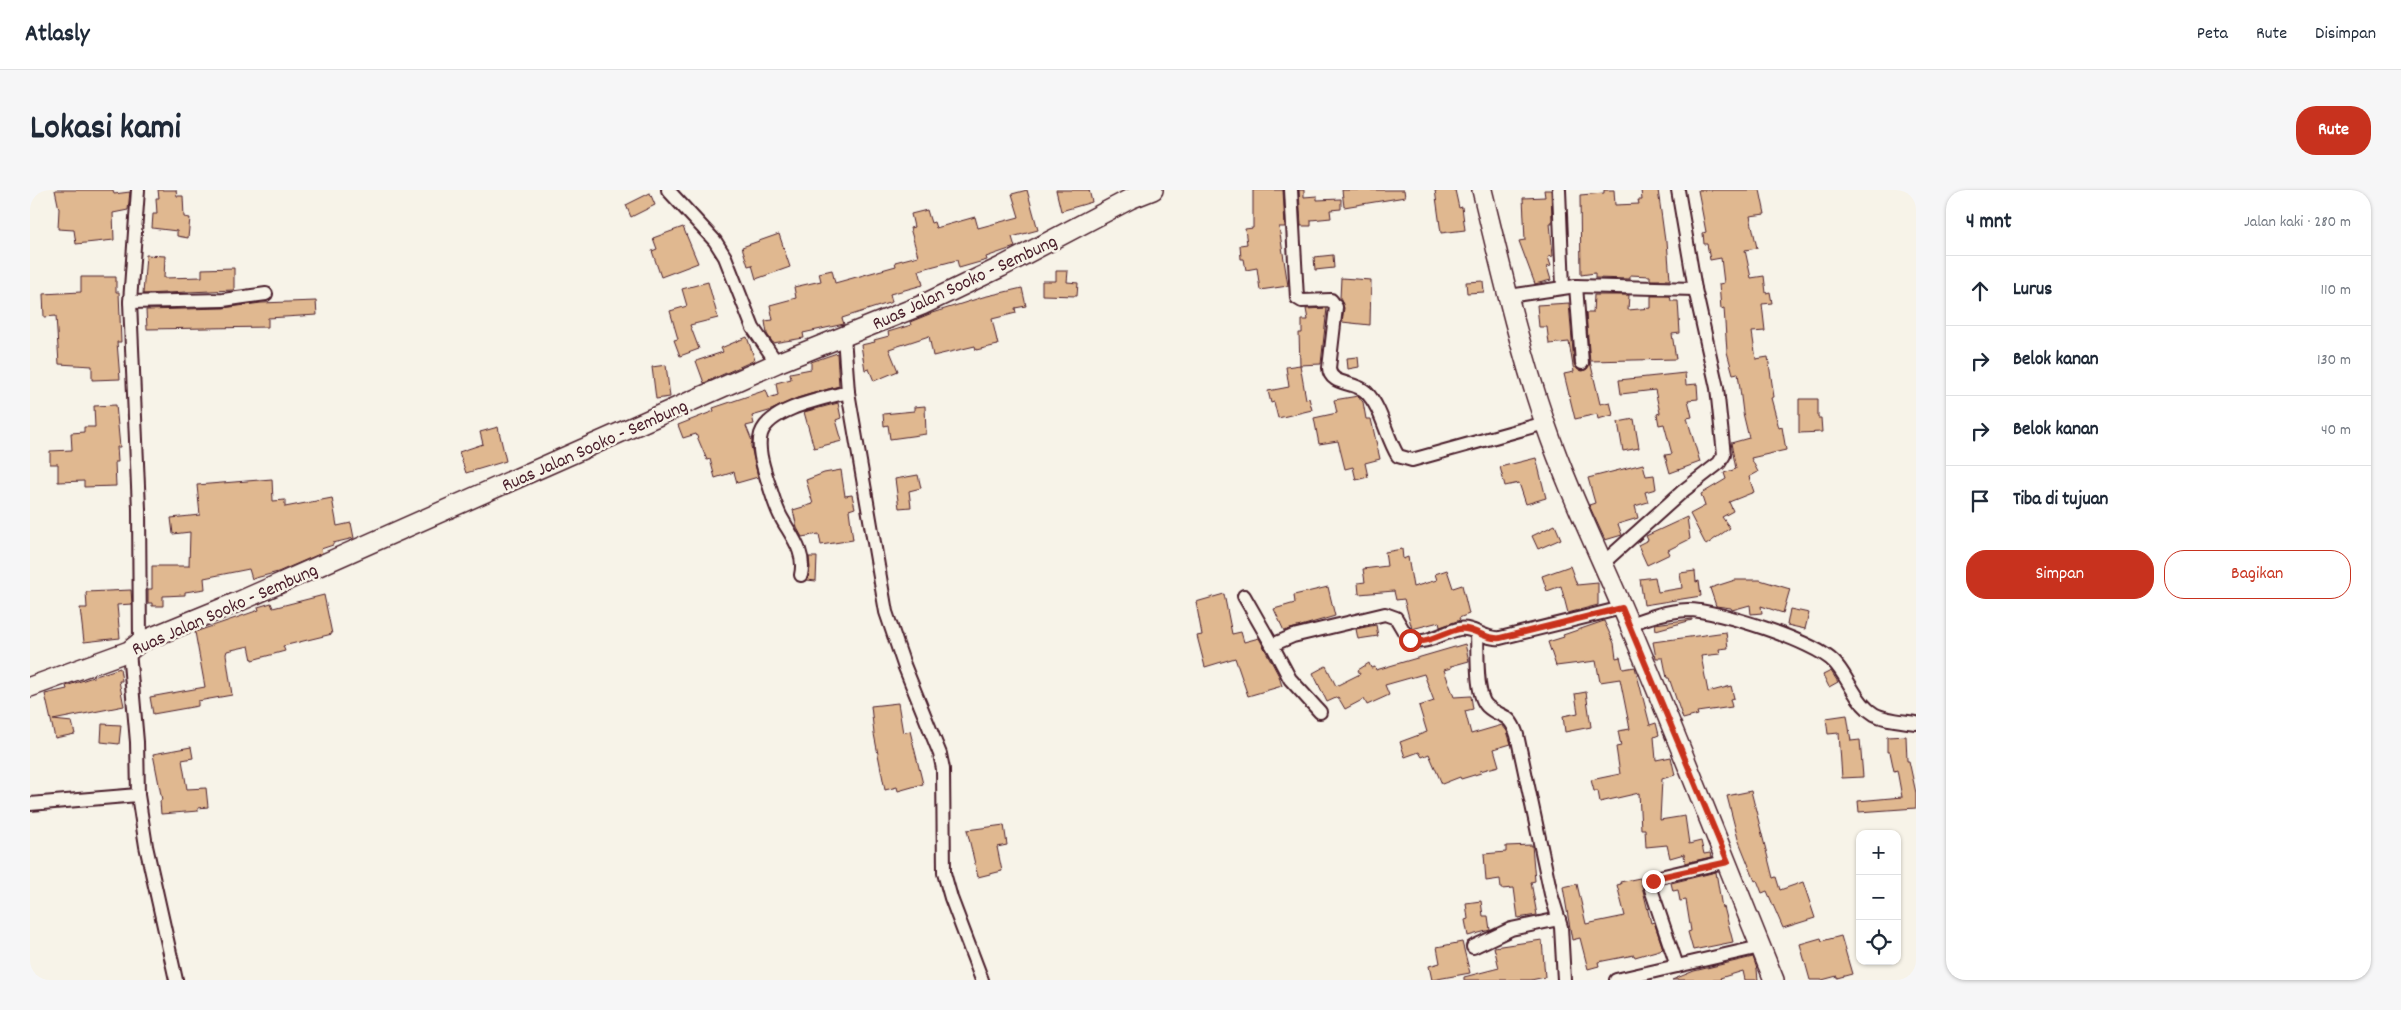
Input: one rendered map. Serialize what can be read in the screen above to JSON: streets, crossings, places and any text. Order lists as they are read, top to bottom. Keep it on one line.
{"streets":{"main road":["Ruas Jalan Sooko - Sembung"]},"page":{"header":"Atlasly","nav":["Peta","Rute","Disimpan"],"title":"Lokasi kami","buttons":["Rute",["Simpan","Bagikan"]],"heading":["4 mnt","Jalan kaki · 280 m"],"list":[["Lurus","110 m"],["Belok kanan","130 m"],["Belok kanan","40 m"],"Tiba di tujuan"],"map_buttons":["+","−"]}}
